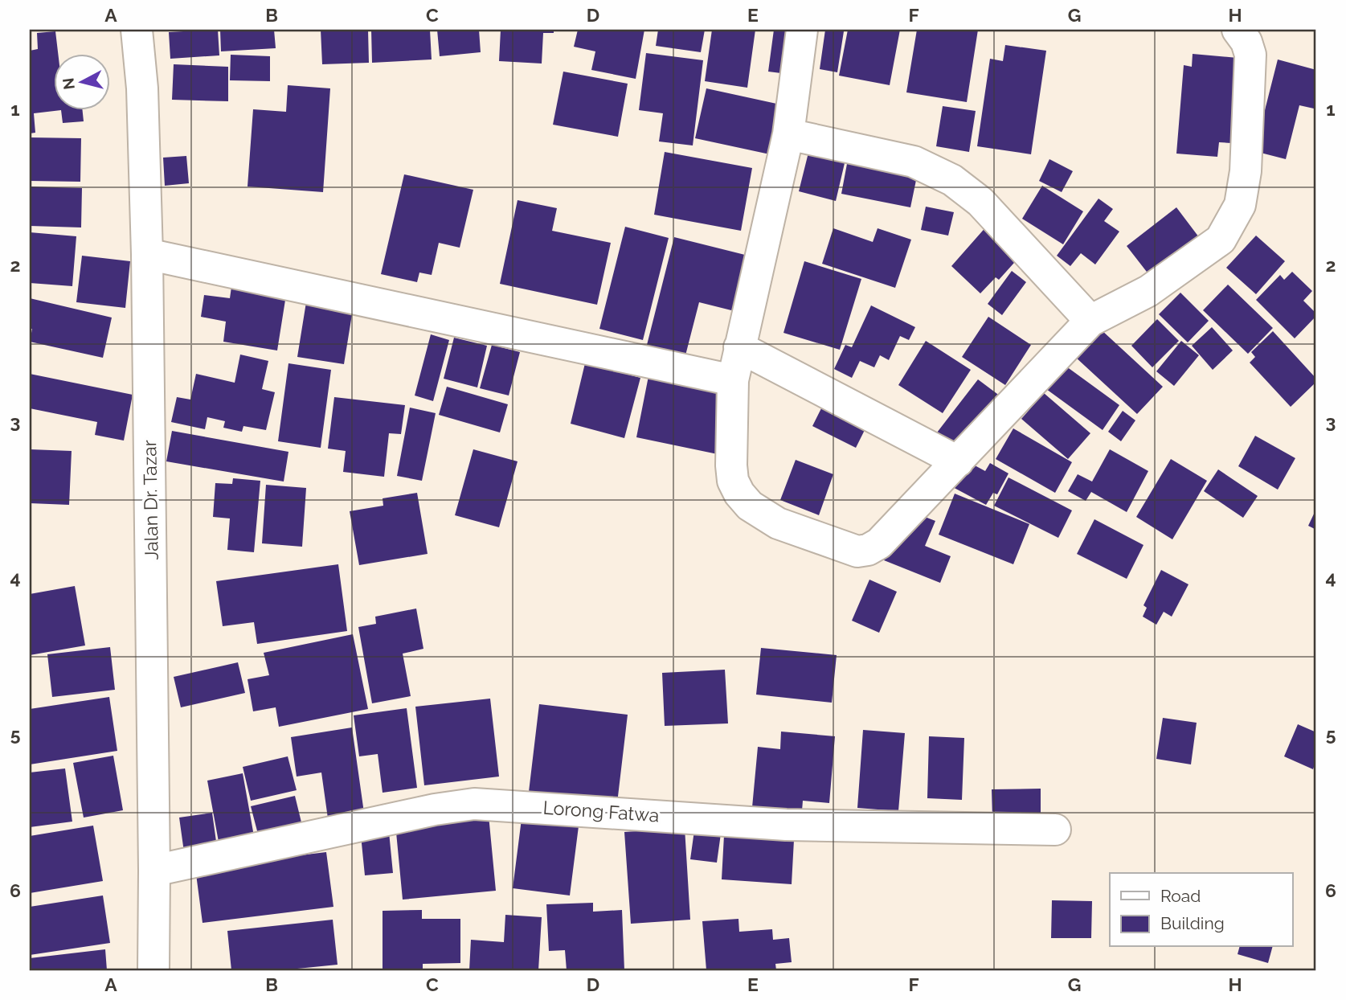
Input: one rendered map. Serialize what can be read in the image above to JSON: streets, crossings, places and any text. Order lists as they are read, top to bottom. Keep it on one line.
{"streets":{"street":["Jalan Dr. Tazar","Lorong Fatwa"]},"crossings":[["Jalan Dr. Tazar","Lorong Fatwa"]],"legend":["Road","Building"],"north":"left","grid":{"columns":["A","B","C","D","E","F","G","H"],"rows":["1","2","3","4","5","6"]}}
